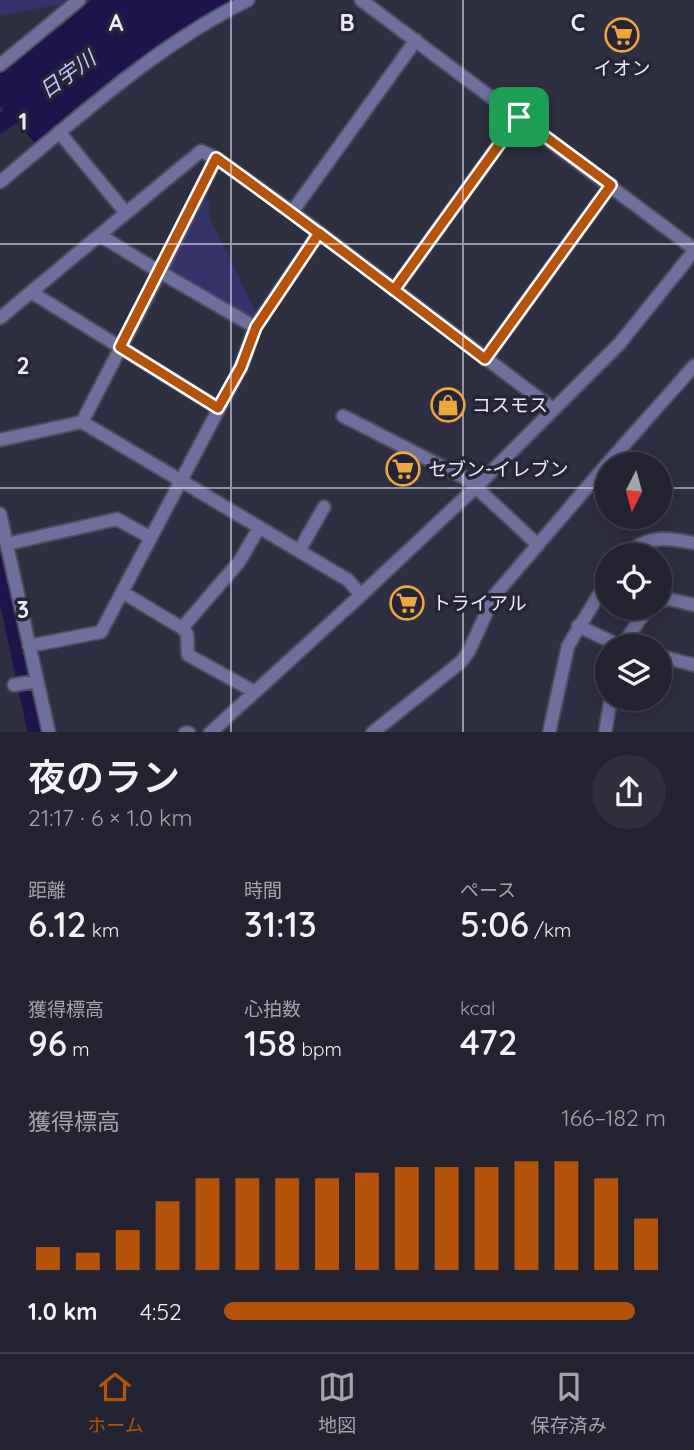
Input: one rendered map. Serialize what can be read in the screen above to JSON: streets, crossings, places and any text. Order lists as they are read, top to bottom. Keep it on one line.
{"water":["日宇川"],"places":{"supermarket":["イオン","セブン-イレブン","トライアル"],"shop":["コスモス"]},"north":"bottom","page":{"heading":["夜のラン","21:17 · 6 × 1.0 km"],"stats":[["距離","6.12 km"],["時間","31:13"],["ペース","5:06 /km"],["獲得標高","96 m"],["心拍数","158 bpm"],["kcal","472"]],"chart":["獲得標高","166–182 m"],"list":[{"name":"1.0 km","note":"4:52"}],"tabs":["ホーム","地図","保存済み"]},"grid":{"columns":["A","B","C"],"rows":["1","2","3"]}}
